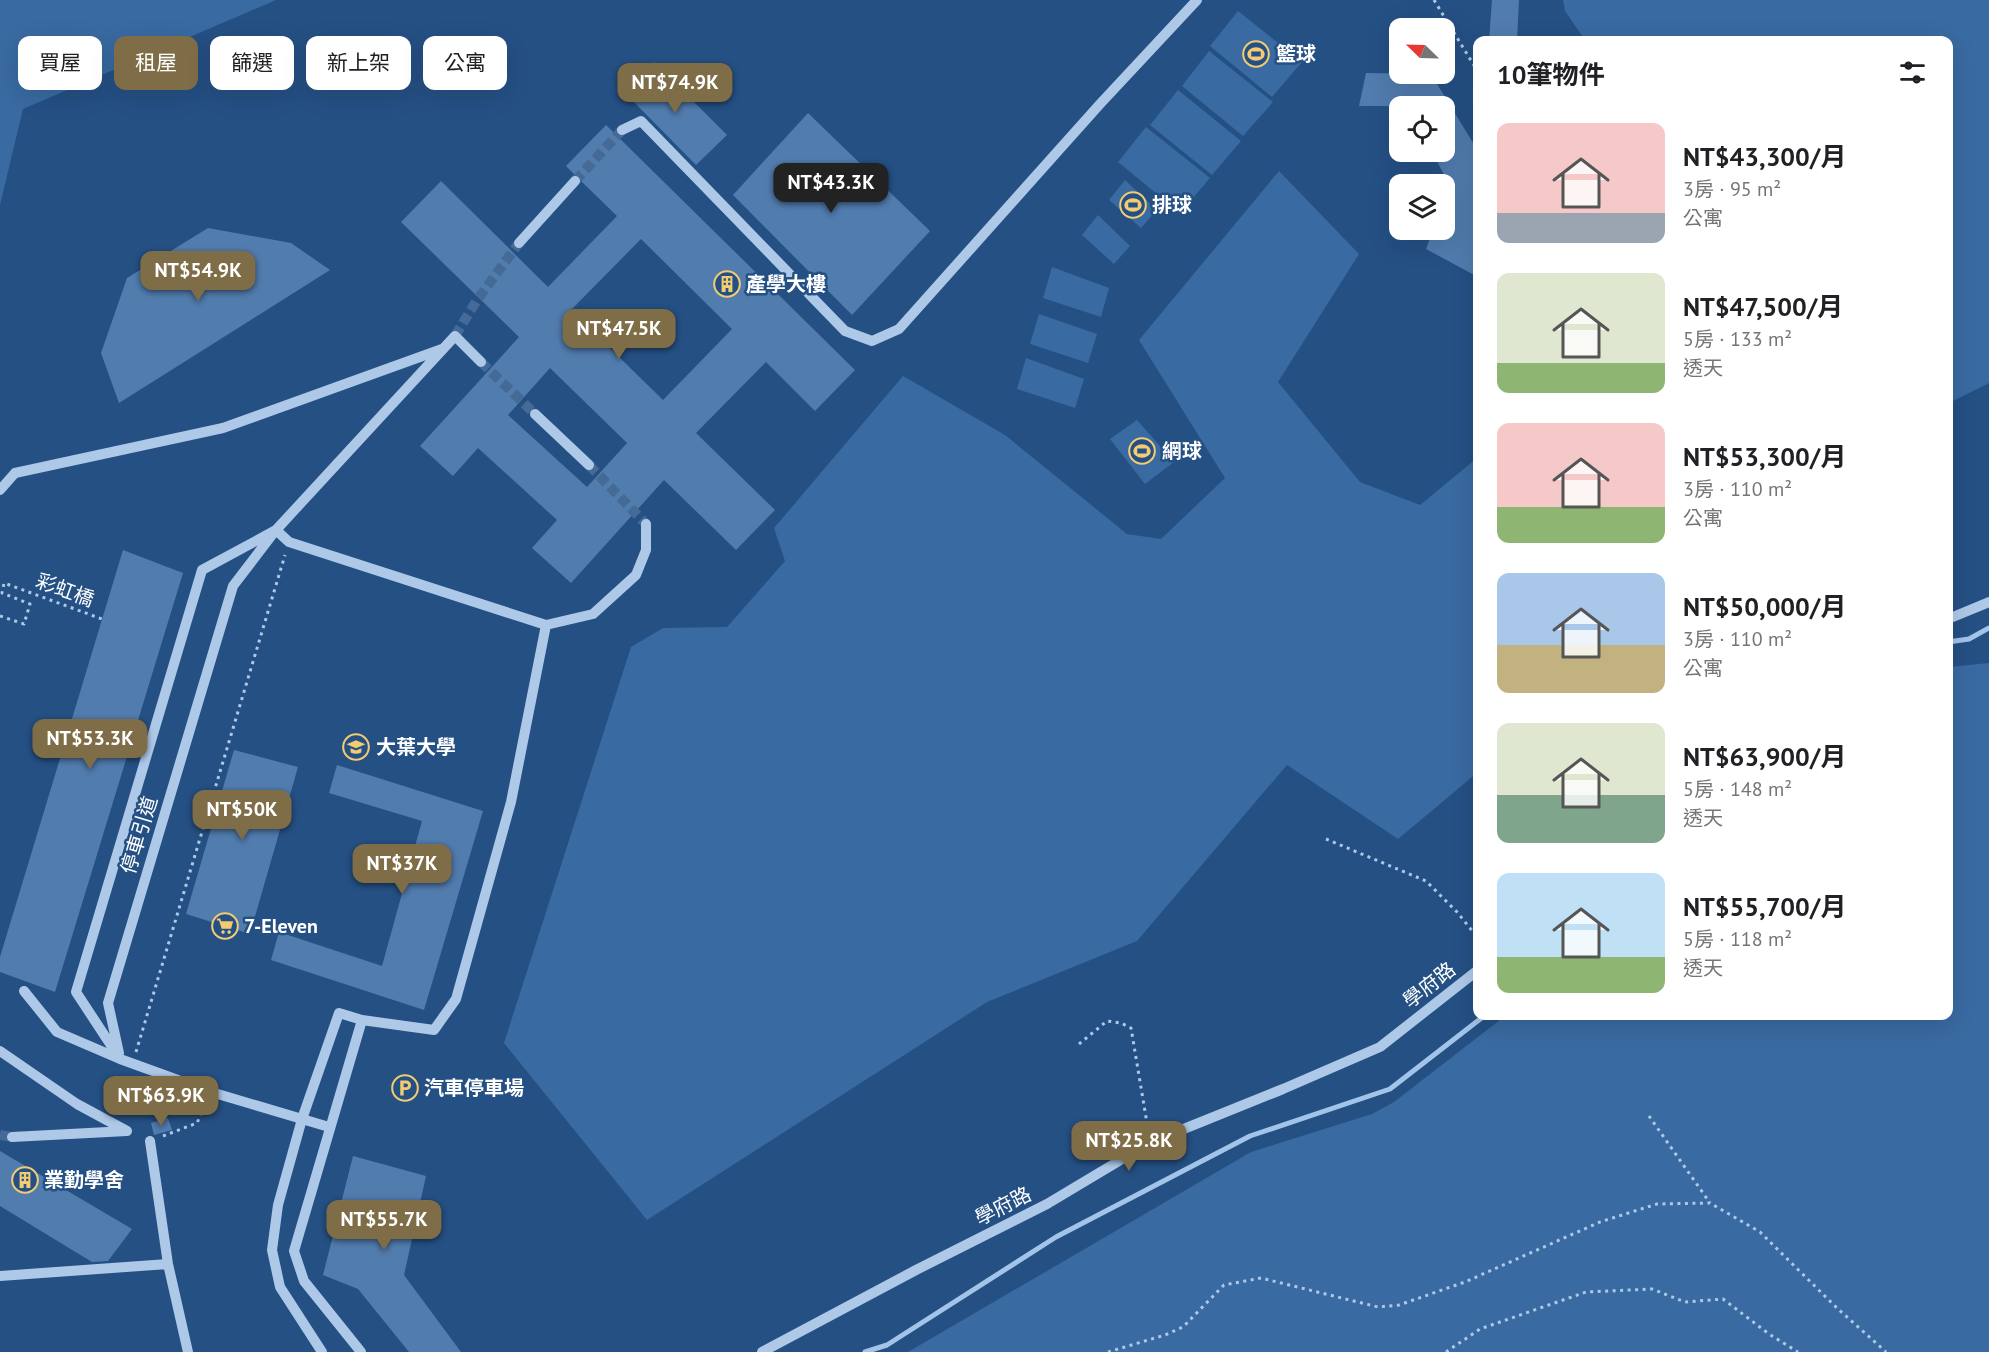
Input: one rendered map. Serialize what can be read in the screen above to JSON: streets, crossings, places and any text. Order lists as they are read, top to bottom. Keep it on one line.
{"streets":{"street":["停車引道","學府路"],"path":["彩虹橋"]},"places":{"sports":["籃球","排球","網球"],"building":["產學大樓","業勤學舍"],"school or university":["大葉大學"],"supermarket":["7-Eleven"],"parking":["汽車停車場"]},"north":"top left","page":{"chip":["買屋","租屋","篩選","新上架","公寓"],"heading":"10筆物件","price":["NT$74.9K","NT$43.3K","NT$54.9K","NT$47.5K","NT$53.3K","NT$50K","NT$37K","NT$63.9K","NT$25.8K","NT$55.7K"],"list":[{"name":"NT$43,300/月","note":"3房 · 95 m² · 公寓"},{"name":"NT$47,500/月","note":"5房 · 133 m² · 透天"},{"name":"NT$53,300/月","note":"3房 · 110 m² · 公寓"},{"name":"NT$50,000/月","note":"3房 · 110 m² · 公寓"},{"name":"NT$63,900/月","note":"5房 · 148 m² · 透天"},{"name":"NT$55,700/月","note":"5房 · 118 m² · 透天"}]}}
